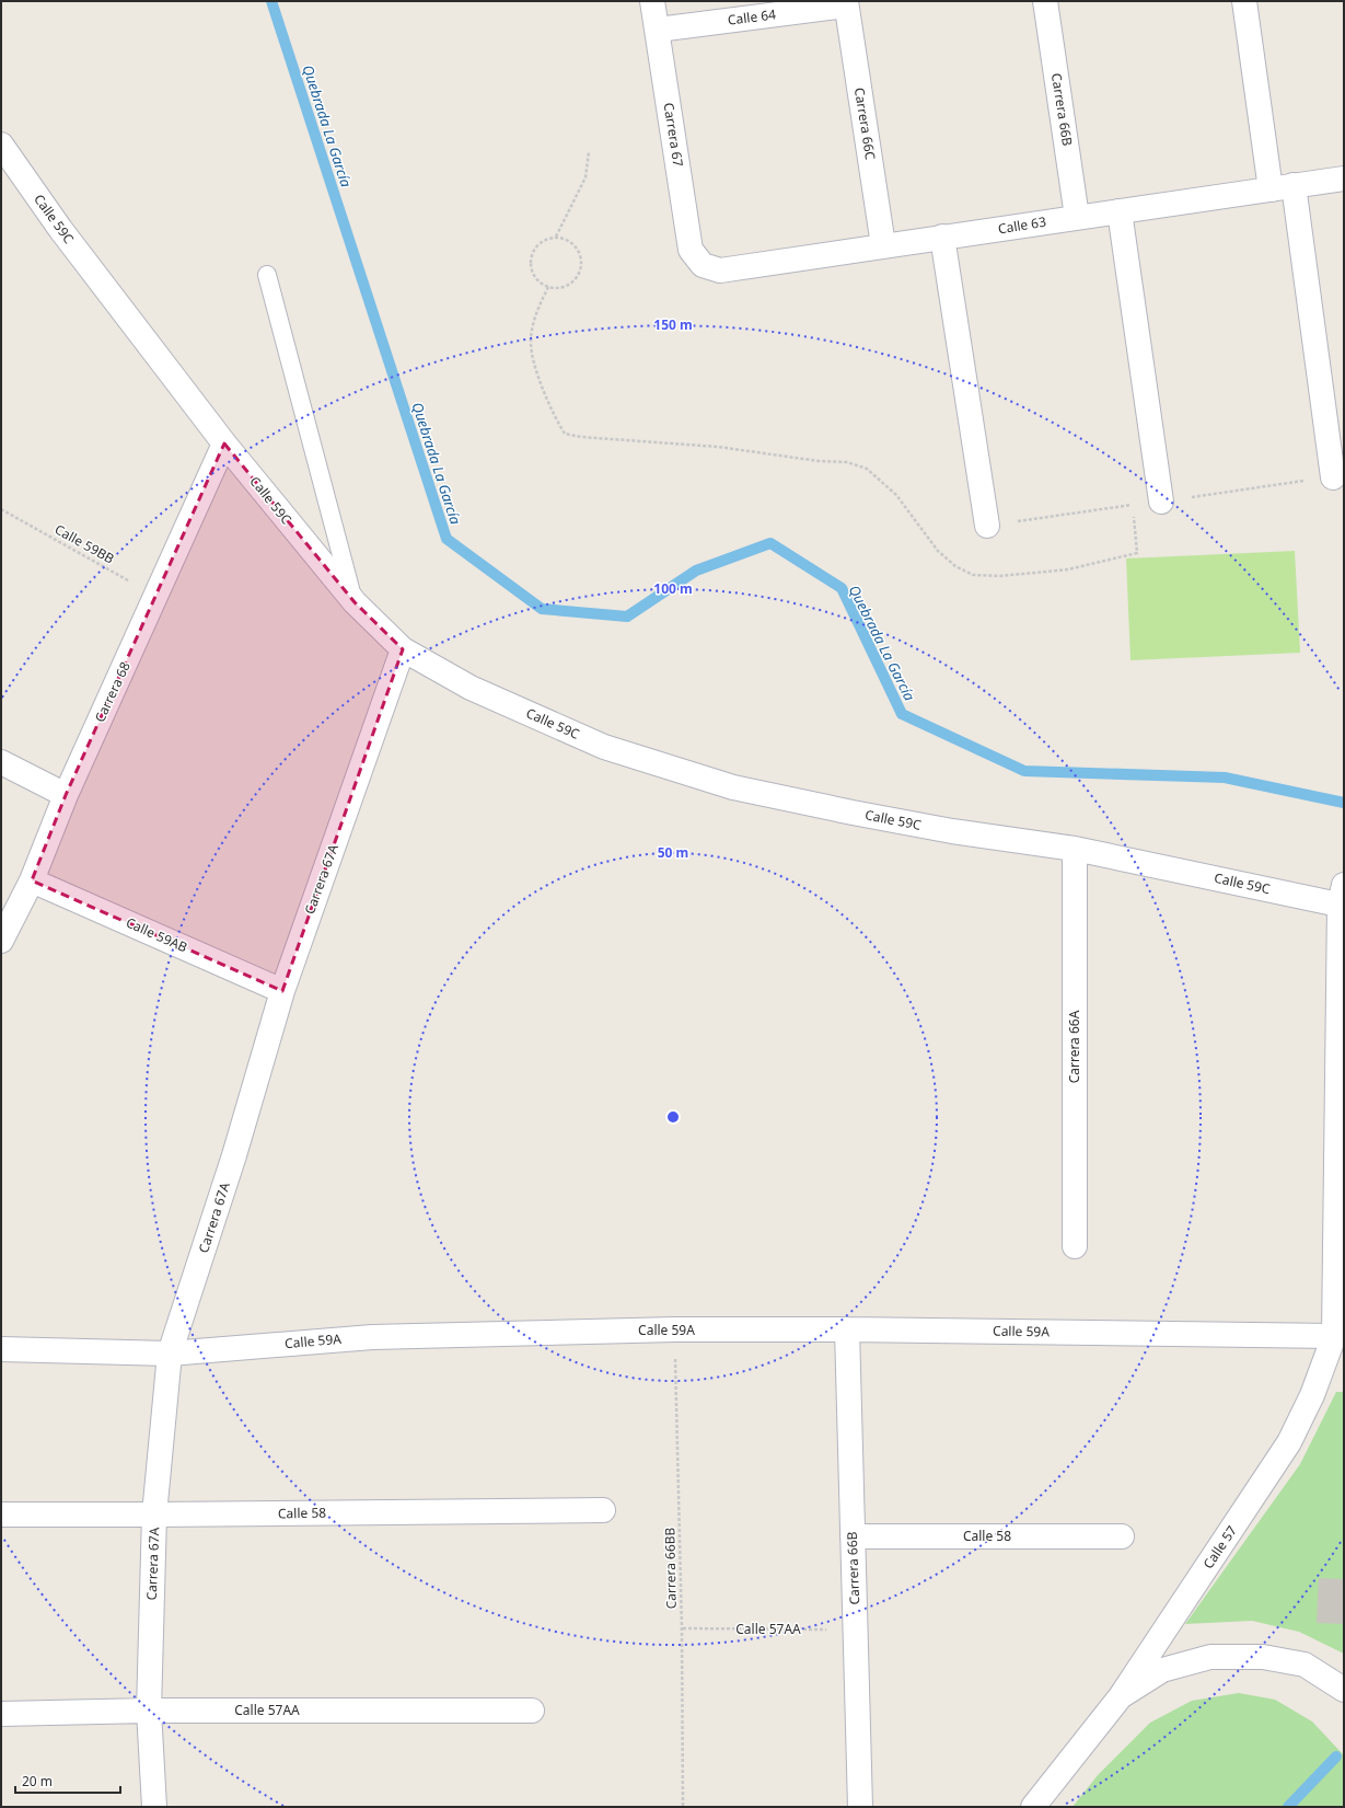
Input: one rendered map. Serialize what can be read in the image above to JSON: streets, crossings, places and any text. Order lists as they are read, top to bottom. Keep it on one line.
{"streets":{"street":["Calle 64","Carrera 66B","Carrera 66C","Carrera 67","Calle 59C","Calle 63","Carrera 68","Carrera 67A","Calle 59AB","Carrera 66A","Calle 59A","Calle 58","Calle 57","Calle 57AA"],"path":["Calle 59BB","Carrera 66BB"]},"crossings":[["Calle 64","Carrera 66C"],["Calle 64","Carrera 67"],["Carrera 66B","Calle 63"],["Carrera 66B","Calle 59A"],["Carrera 66B","Calle 58"],["Carrera 66B","Calle 57AA"],["Carrera 66C","Calle 63"],["Carrera 67","Calle 63"],["Calle 59C","Carrera 68"],["Calle 59C","Carrera 67A"],["Calle 59C","Carrera 66A"],["Calle 59C","Calle 57"],["Calle 59BB","Carrera 68"],["Carrera 68","Calle 59AB"],["Carrera 67A","Calle 59AB"],["Carrera 67A","Calle 59A"],["Carrera 67A","Calle 58"],["Carrera 67A","Calle 57AA"],["Calle 59A","Calle 57"],["Calle 59A","Carrera 66BB"],["Carrera 66BB","Calle 57AA"]],"water":["Quebrada La García"],"scale_bar":"20 m","rings":["150 m","100 m","50 m"]}
